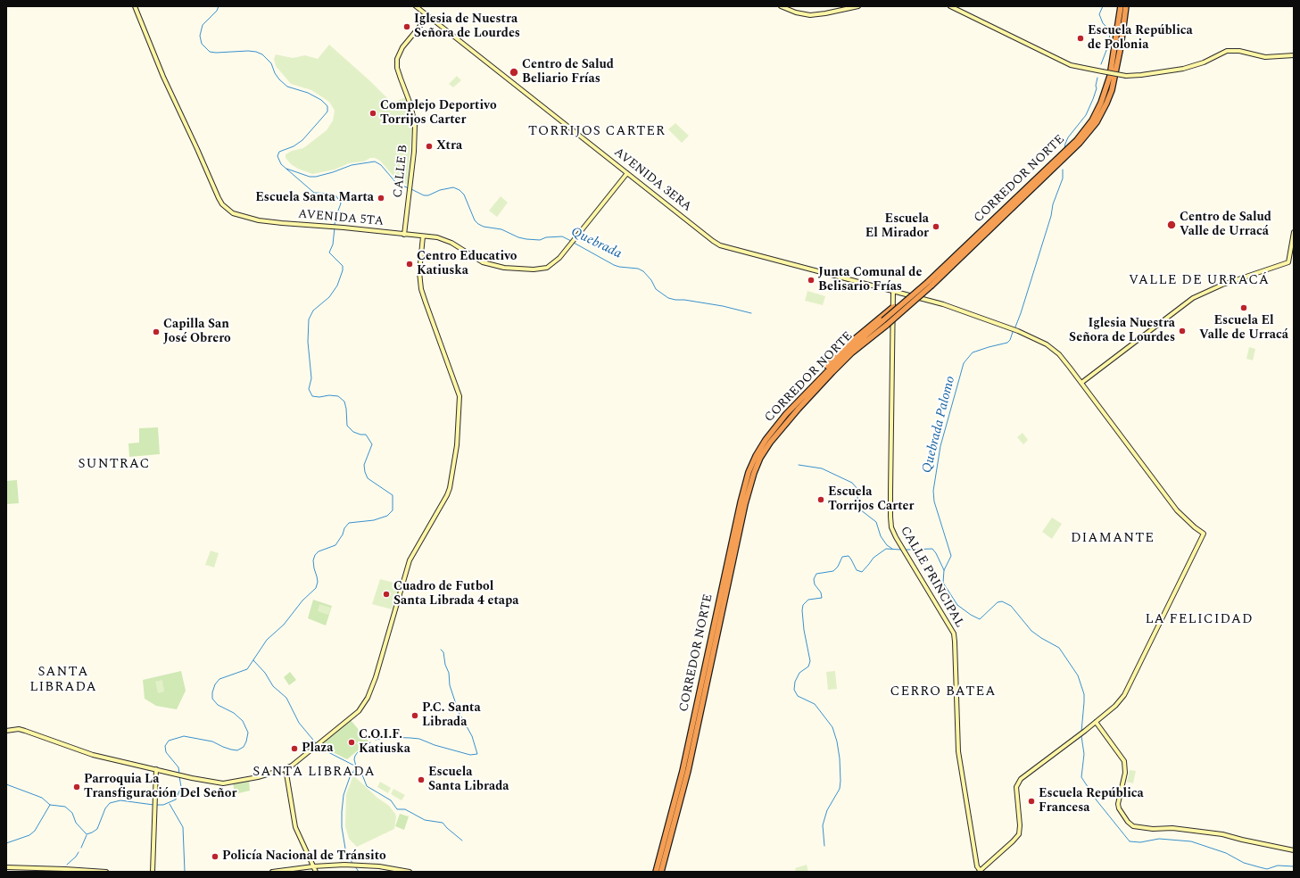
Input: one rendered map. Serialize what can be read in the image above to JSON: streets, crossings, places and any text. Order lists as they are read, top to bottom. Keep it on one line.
{"streets":{"highway":["CORREDOR NORTE"],"street":["CALLE B","AVENIDA 3ERA","AVENIDA 5TA","CALLE PRINCIPAL"]},"crossings":[["CALLE B","AVENIDA 3ERA"],["CALLE B","AVENIDA 5TA"],["AVENIDA 3ERA","AVENIDA 5TA"],["AVENIDA 3ERA","CALLE PRINCIPAL"]],"districts":["TORRIJOS CARTER","VALLE DE URRACÁ","SUNTRAC","DIAMANTE","LA FELICIDAD","SANTA LIBRADA","CERRO BATEA","SANTA LIBRADA"],"water":["Quebrada","Quebrada Palomo"],"places":["Iglesia de Nuestra Señora de Lourdes","Escuela República de Polonia","Centro de Salud Beliario Frías","Complejo Deportivo Torrijos Carter","Xtra","Escuela Santa Marta","Centro de Salud Valle de Urracá","Escuela El Mirador","Centro Educativo Katiuska","Junta Comunal de Belisario Frías","Escuela El Valle de Urracá","Iglesia Nuestra Señora de Lourdes","Capilla San José Obrero","Escuela Torrijos Carter","Cuadro de Futbol Santa Librada 4 etapa","P.C. Santa Librada","C.O.I.F. Katiuska","Plaza","Escuela Santa Librada","Parroquia La Transfiguración Del Señor","Escuela República Francesa","Policía Nacional de Tránsito"]}
